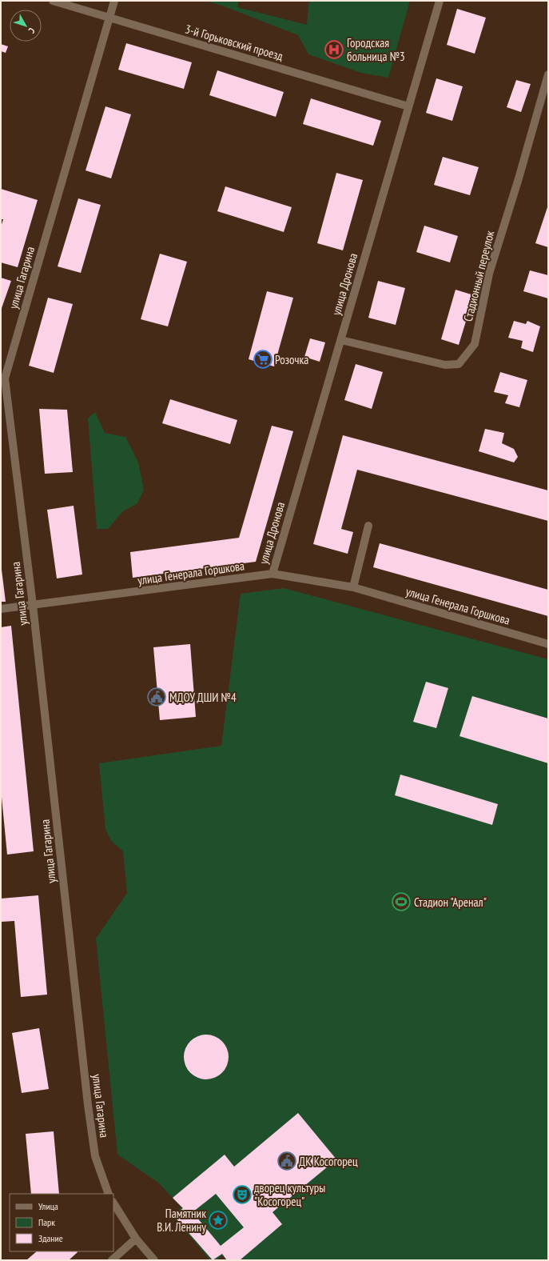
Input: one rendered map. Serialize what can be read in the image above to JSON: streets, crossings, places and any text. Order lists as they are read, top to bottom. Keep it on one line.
{"streets":{"street":["3-й Горьковский проезд","Стадионный переулок","улица Гагарина","улица Дронова","улица Генерала Горшкова"]},"crossings":[["3-й Горьковский проезд","улица Гагарина"],["3-й Горьковский проезд","улица Дронова"],["Стадионный переулок","улица Дронова"],["улица Гагарина","улица Генерала Горшкова"],["улица Дронова","улица Генерала Горшкова"]],"places":{"hospital":["Городская больница №3"],"supermarket":["Розочка"],"public building":["МДОУ ДШИ №4","ДК Косогорец"],"sports":["Стадион \"Аренал\""],"theatre":["дворец культуры \"Косогорец\""],"place":["Памятник В.И. Ленину"]},"legend":["Улица","Парк","Здание"],"north":"bottom right"}
